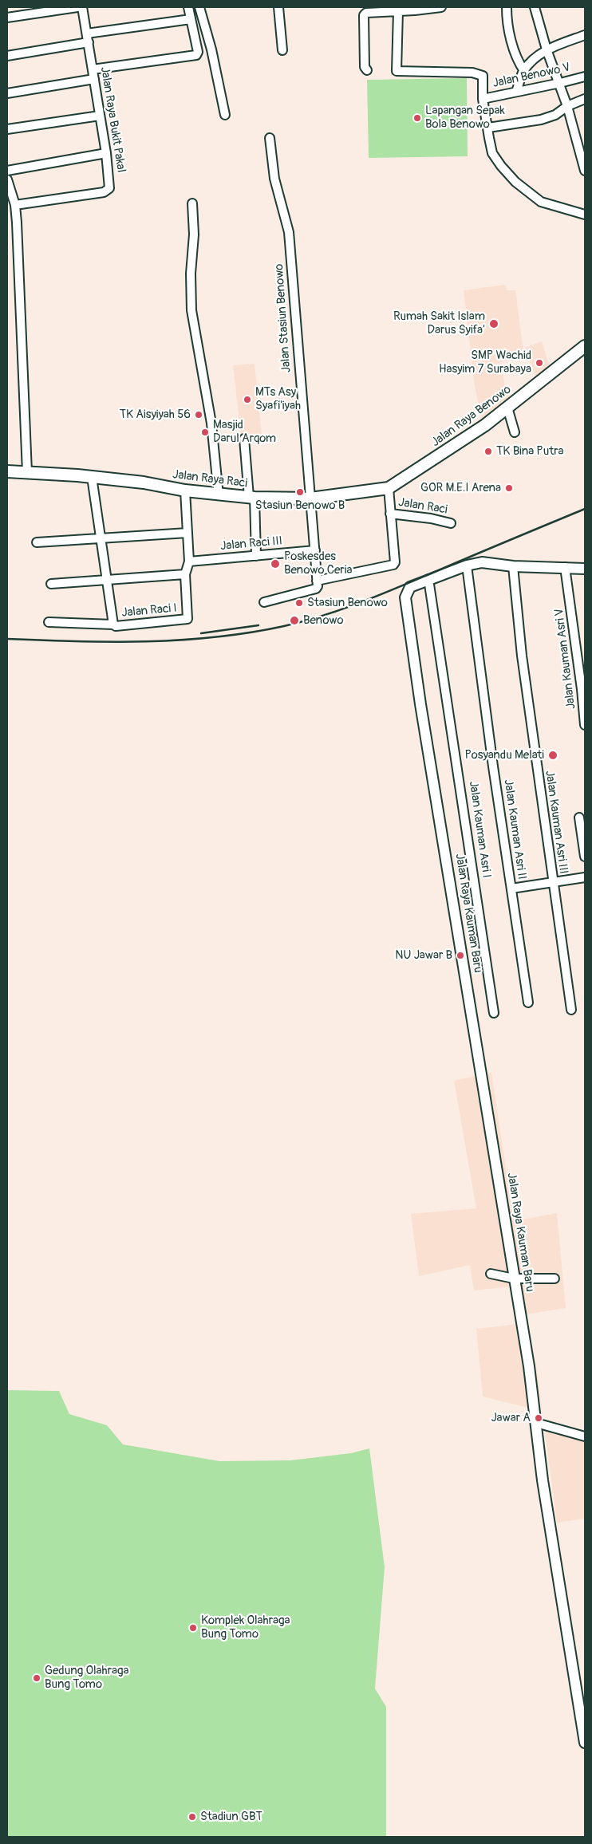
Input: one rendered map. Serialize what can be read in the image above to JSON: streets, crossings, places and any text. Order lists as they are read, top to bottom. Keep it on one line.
{"streets":{"main road":["Jalan Raya Benowo","Jalan Raya Raci"],"street":["Jalan Benowo V","Jalan Raya Bukit Pakal","Jalan Stasiun Benowo","Jalan Raci","Jalan Raci III","Jalan Raci I","Jalan Kauman Asri V","Jalan Kauman Asri III","Jalan Kauman Asri I","Jalan Kauman Asri II","Jalan Raya Kauman Baru"]},"crossings":[["Jalan Stasiun Benowo","Jalan Raya Raci"],["Jalan Stasiun Benowo","Jalan Raci"],["Jalan Stasiun Benowo","Jalan Raci III"],["Jalan Raya Benowo","Jalan Raya Raci"],["Jalan Raya Benowo","Jalan Raci"],["Jalan Raya Raci","Jalan Raci"],["Jalan Raya Raci","Jalan Raci I"],["Jalan Raci III","Jalan Raci I"],["Jalan Kauman Asri V","Jalan Raya Kauman Baru"],["Jalan Kauman Asri III","Jalan Raya Kauman Baru"],["Jalan Kauman Asri I","Jalan Raya Kauman Baru"],["Jalan Kauman Asri II","Jalan Raya Kauman Baru"]],"places":["Lapangan Sepak Bola Benowo","Rumah Sakit Islam Darus Syifa'","SMP Wachid Hasyim 7 Surabaya","MTs Asy Syafi'iyah","TK Aisyiyah 56","Masjid Darul Arqom","TK Bina Putra","GOR M.E.I Arena","Stasiun Benowo B","Poskesdes Benowo Ceria","Stasiun Benowo","Benowo","Posyandu Melati","NU Jawar B","Jawar A","Komplek Olahraga Bung Tomo","Gedung Olahraga Bung Tomo","Stadiun GBT"]}
